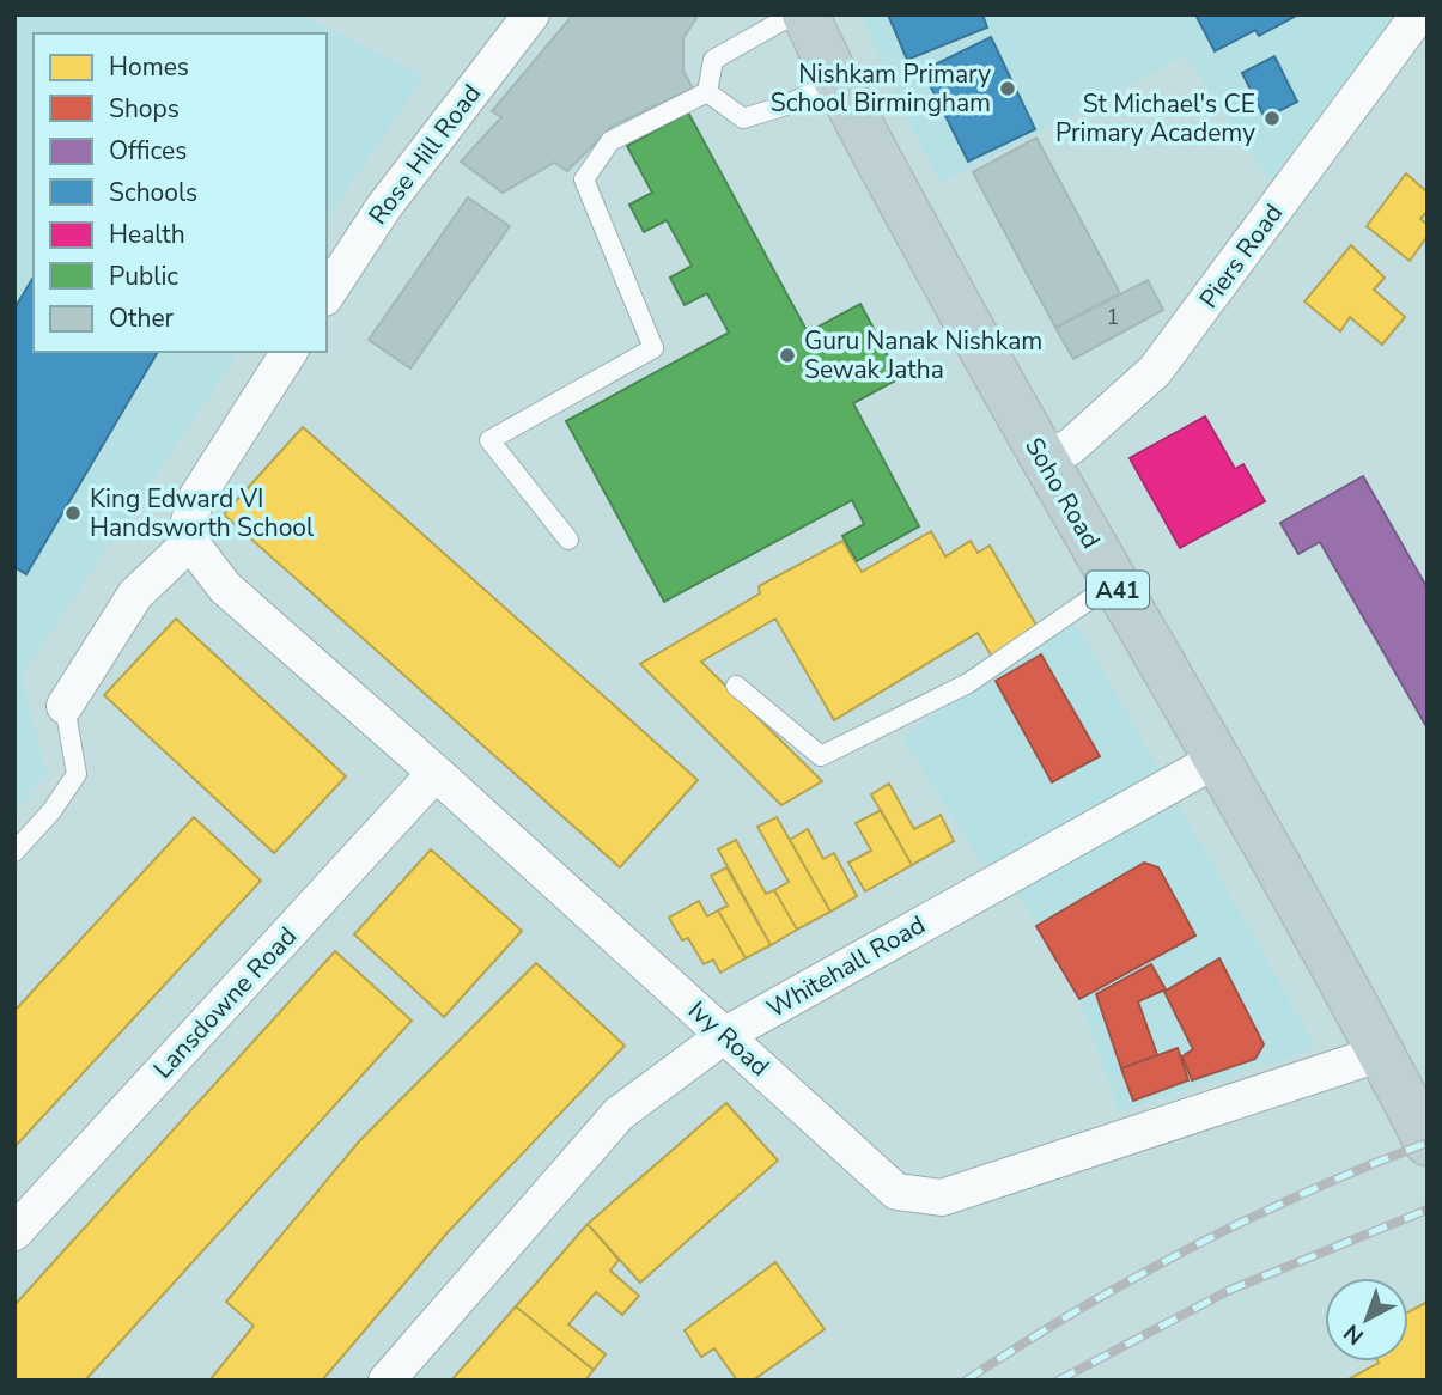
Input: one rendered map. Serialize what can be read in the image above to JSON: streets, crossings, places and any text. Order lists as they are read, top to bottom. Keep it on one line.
{"streets":{"highway":["Soho Road","A41"],"street":["Rose Hill Road","Piers Road","Whitehall Road","Lansdowne Road","Ivy Road"]},"crossings":[["Piers Road","Soho Road"],["Soho Road","Whitehall Road"],["Soho Road","Ivy Road"],["Whitehall Road","Ivy Road"],["Lansdowne Road","Ivy Road"]],"places":["Nishkam Primary School Birmingham","St Michael's CE Primary Academy","Guru Nanak Nishkam Sewak Jatha","King Edward VI Handsworth School"],"house_numbers":["1"],"legend":["Homes","Shops","Offices","Schools","Health","Public","Other"],"north":"bottom left"}
